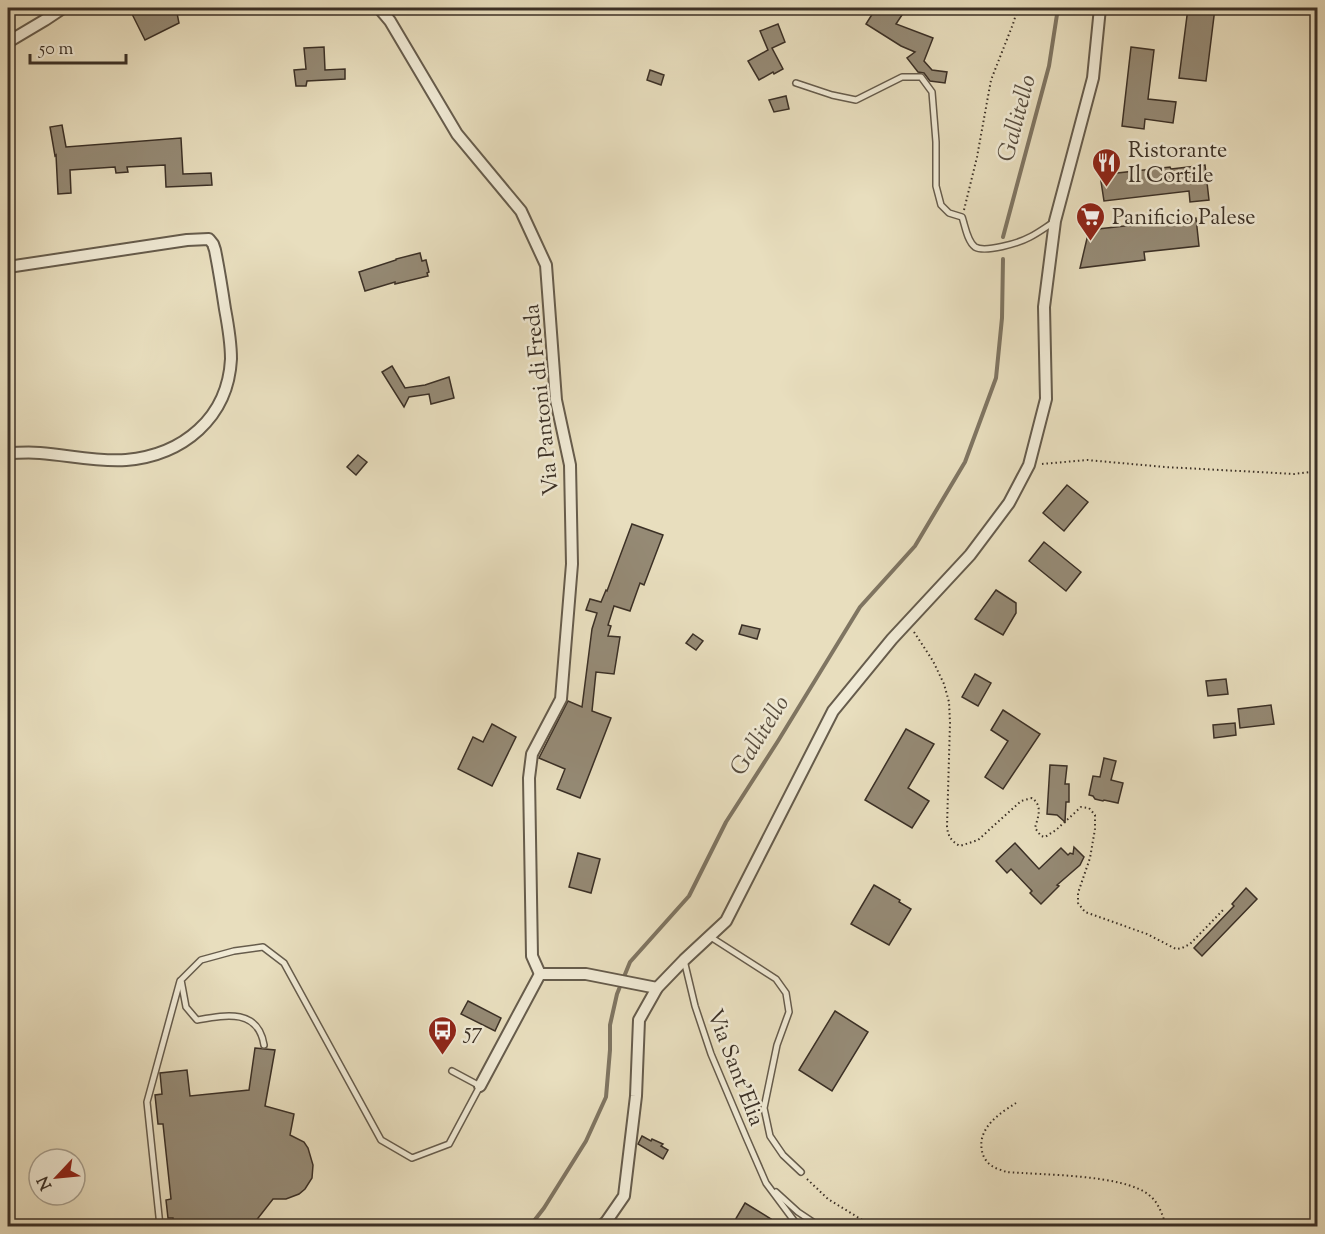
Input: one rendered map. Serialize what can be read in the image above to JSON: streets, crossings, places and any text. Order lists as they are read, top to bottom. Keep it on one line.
{"streets":{"street":["Via Pantoni di Freda"],"lane":["Via Sant'Elia"]},"water":["Gallitello"],"places":{"restaurant":["Ristorante Il Cortile"],"supermarket":["Panificio Palese"],"bus stop":["57"]},"scale_bar":"50 m","north":"bottom left"}
